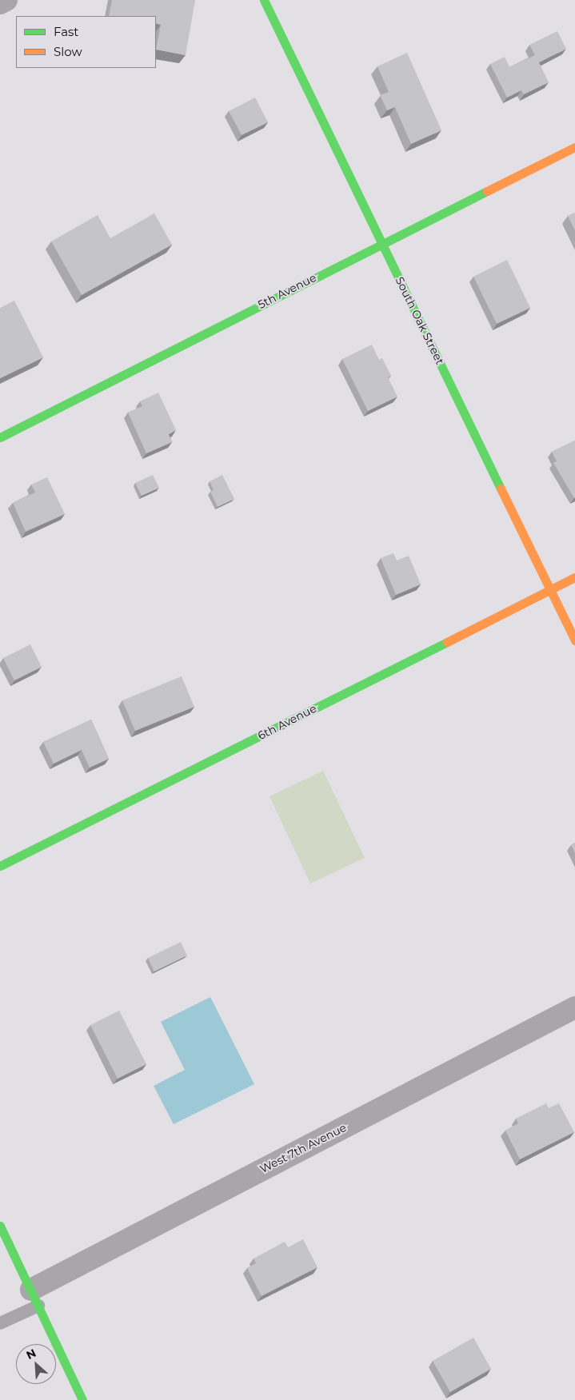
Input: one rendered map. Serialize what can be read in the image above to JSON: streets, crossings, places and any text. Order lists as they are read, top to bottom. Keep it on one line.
{"streets":{"street":["5th Avenue","South Oak Street","6th Avenue","West 7th Avenue"]},"crossings":[["5th Avenue","South Oak Street"],["South Oak Street","6th Avenue"]],"legend":["Fast","Slow"],"north":"top left"}
